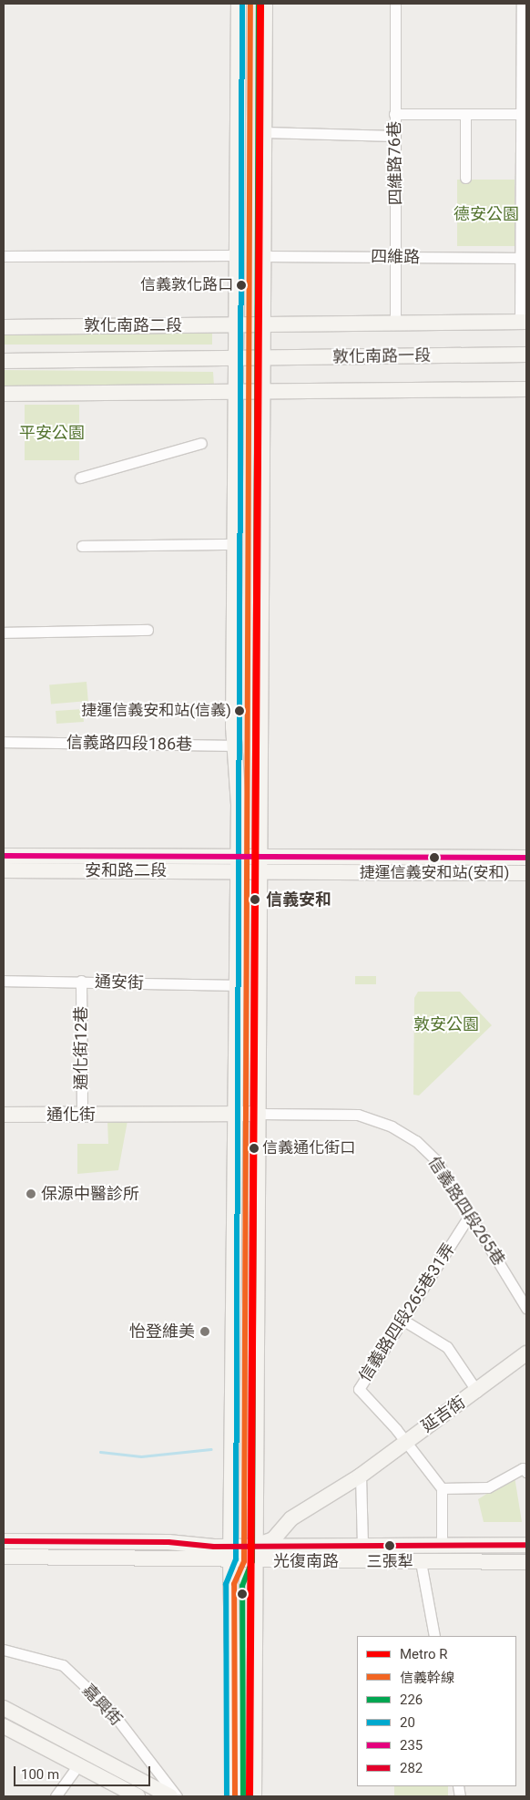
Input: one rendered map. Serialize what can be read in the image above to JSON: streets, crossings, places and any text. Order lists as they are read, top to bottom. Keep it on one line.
{"streets":{"main road":["敦化南路二段","敦化南路一段","安和路二段","通化街","延吉街","光復南路"],"street":["四維路76巷","四維路","信義路四段186巷","通安街","通化街12巷","信義路四段265巷","信義路四段265巷31弄","嘉興街"]},"crossings":[["四維路76巷","四維路"],["四維路76巷","敦化南路一段"],["敦化南路二段","敦化南路一段"],["通安街","通化街12巷"],["通化街12巷","通化街"],["通化街","信義路四段265巷"],["信義路四段265巷","信義路四段265巷31弄"],["信義路四段265巷31弄","延吉街"],["延吉街","光復南路"]],"parks":["德安公園","平安公園","敦安公園"],"places":["信義敦化路口","捷運信義安和站(信義)","捷運信義安和站(安和)","信義安和","信義通化街口","保源中醫診所","怡登維美","三張犁"],"lines":["metro line R","transit line 信義幹線","transit line 226","transit line 20","transit line 235","transit line 282"],"legend":["Metro R","信義幹線","226","20","235","282"],"scale_bar":"100 m"}
